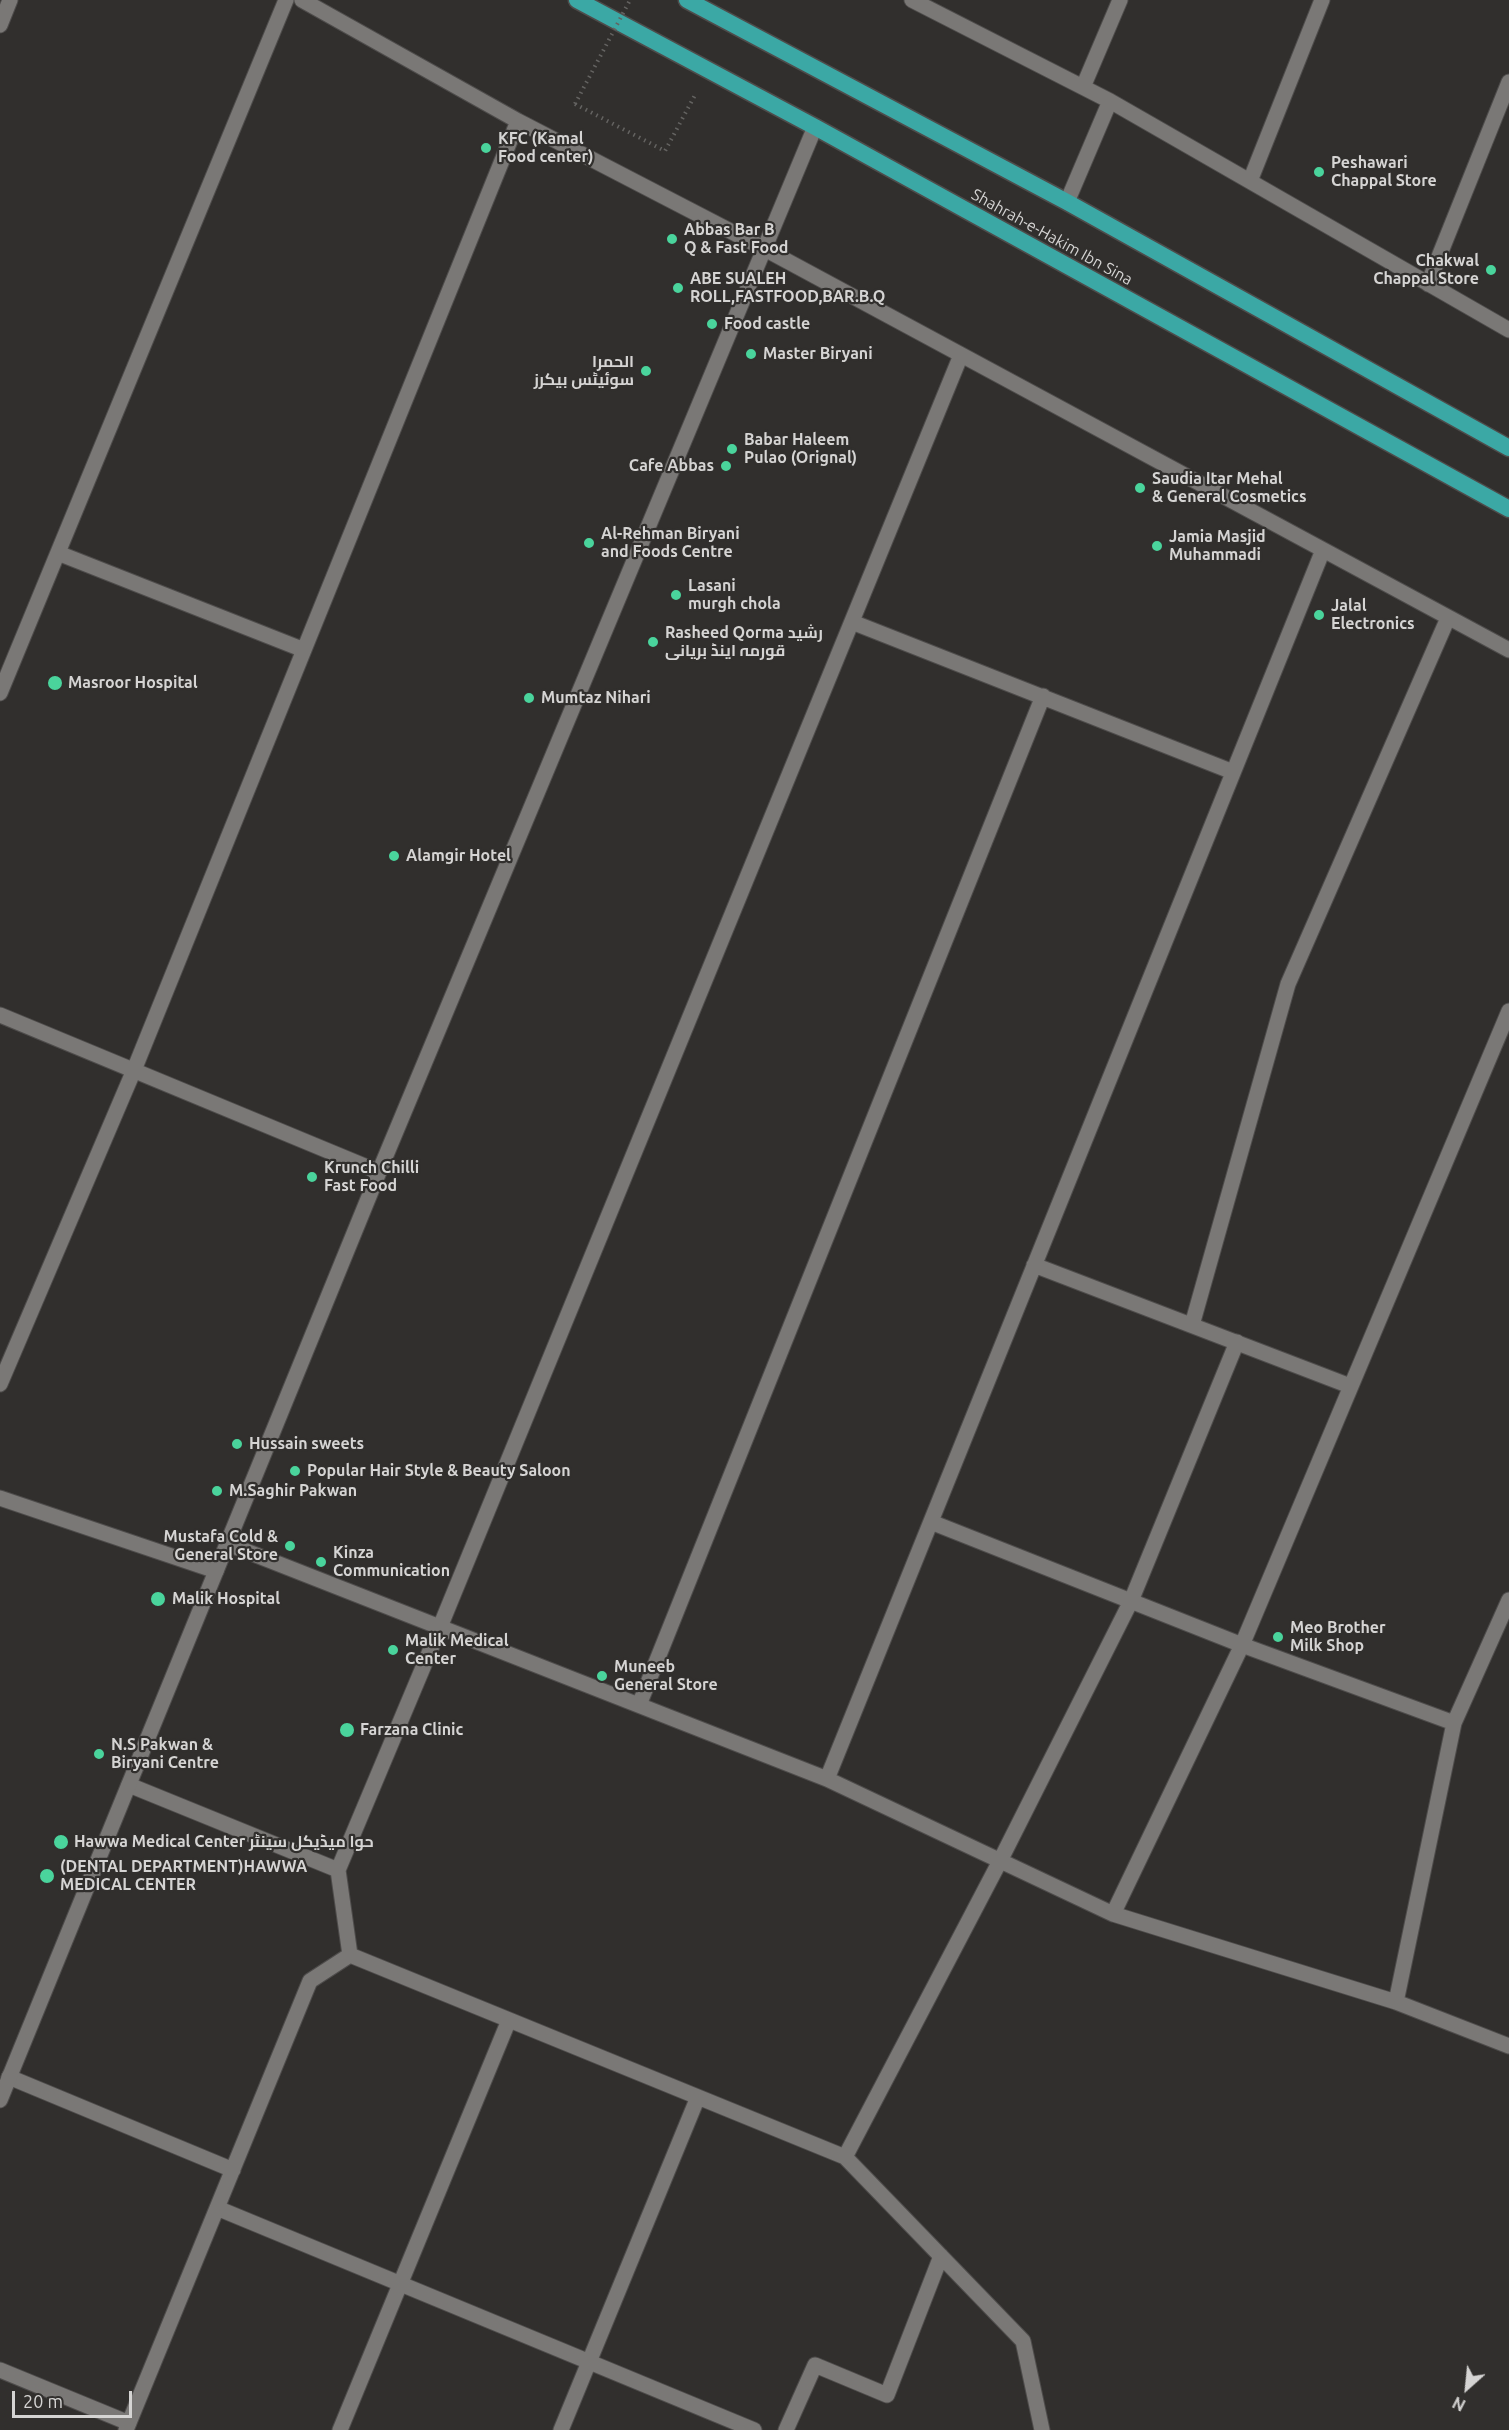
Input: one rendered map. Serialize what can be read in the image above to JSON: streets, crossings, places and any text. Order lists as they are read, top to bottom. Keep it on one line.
{"streets":{"highway":["Shahrah-e-Hakim Ibn Sina"]},"places":["KFC (Kamal Food center)","Peshawari Chappal Store","Abbas Bar B Q & Fast Food","Chakwal Chappal Store","ABE SUALEH ROLL,FASTFOOD,BAR.B.Q","Food castle","Master Biryani","الحمرا سوئیٹس بیکرز","Babar Haleem Pulao (Orignal)","Cafe Abbas","Saudia Itar Mehal & General Cosmetics","Al-Rehman Biryani and Foods Centre","Jamia Masjid Muhammadi","Lasani murgh chola","Jalal Electronics","Rasheed Qorma رشید قورمہ اینڈ بریانی","Masroor Hospital","Mumtaz Nihari","Alamgir Hotel","Krunch Chilli Fast Food","Hussain sweets","Popular Hair Style & Beauty Saloon","M.Saghir Pakwan","Mustafa Cold & General Store","Kinza Communication","Malik Hospital","Meo Brother Milk Shop","Malik Medical Center","Muneeb General Store","Farzana Clinic","N.S Pakwan & Biryani Centre","Hawwa Medical Center حوا میڈیکل سینٹر","(DENTAL DEPARTMENT)HAWWA MEDICAL CENTER"],"scale_bar":"20 m","north":"bottom left"}
